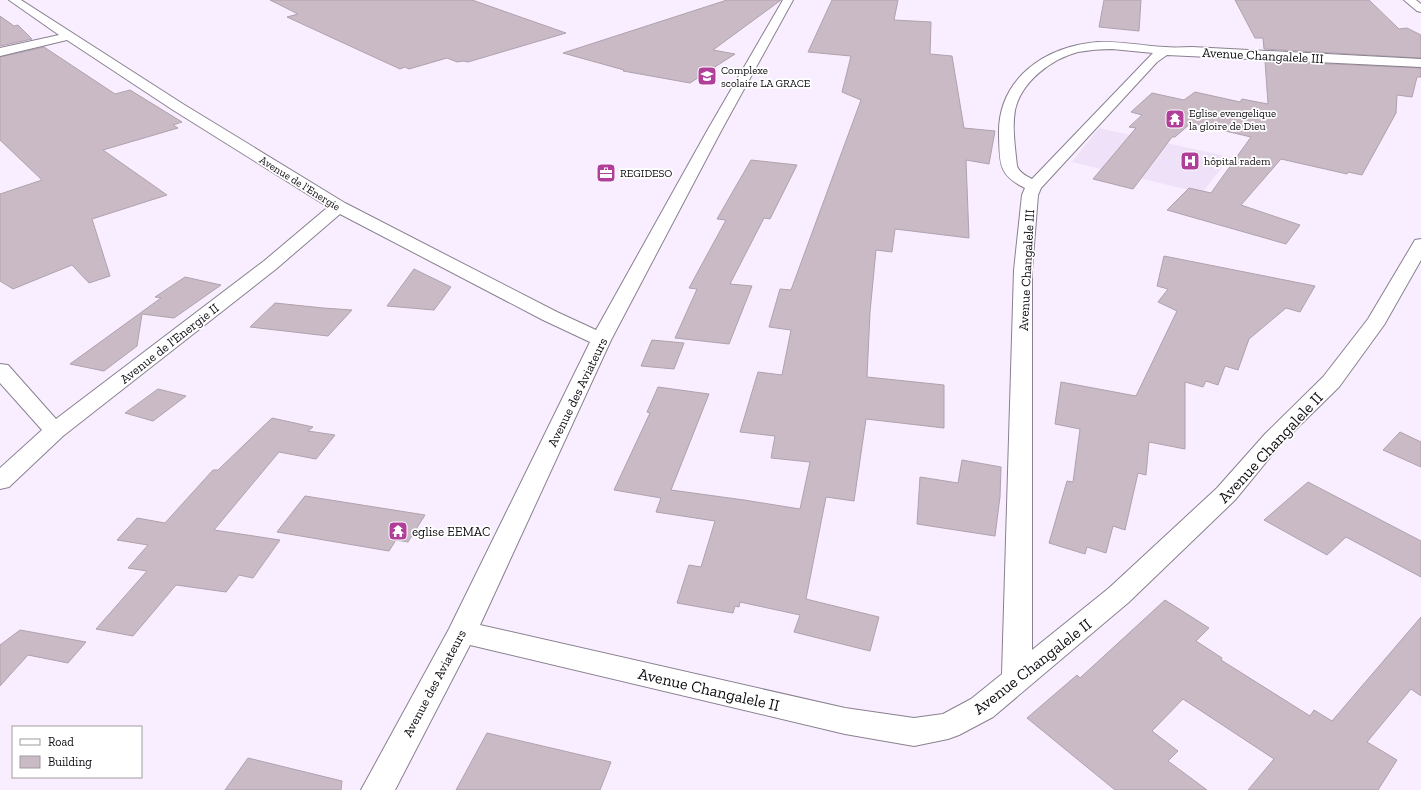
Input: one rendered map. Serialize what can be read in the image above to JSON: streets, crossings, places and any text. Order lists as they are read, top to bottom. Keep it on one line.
{"streets":{"street":["Avenue Changalele III","Avenue de l'Energie","Avenue de l'Energie II","Avenue des Aviateurs","Avenue Changalele II"]},"crossings":[["Avenue Changalele III","Avenue Changalele II"],["Avenue de l'Energie","Avenue de l'Energie II"],["Avenue de l'Energie","Avenue des Aviateurs"],["Avenue des Aviateurs","Avenue Changalele II"]],"places":{"school or university":["Complexe scolaire LA GRACE"],"temple":["Eglise evengelique la gloire de Dieu","eglise EEMAC"],"hospital":["hôpital radem"],"office":["REGIDESO"]},"legend":["Road","Building"]}
